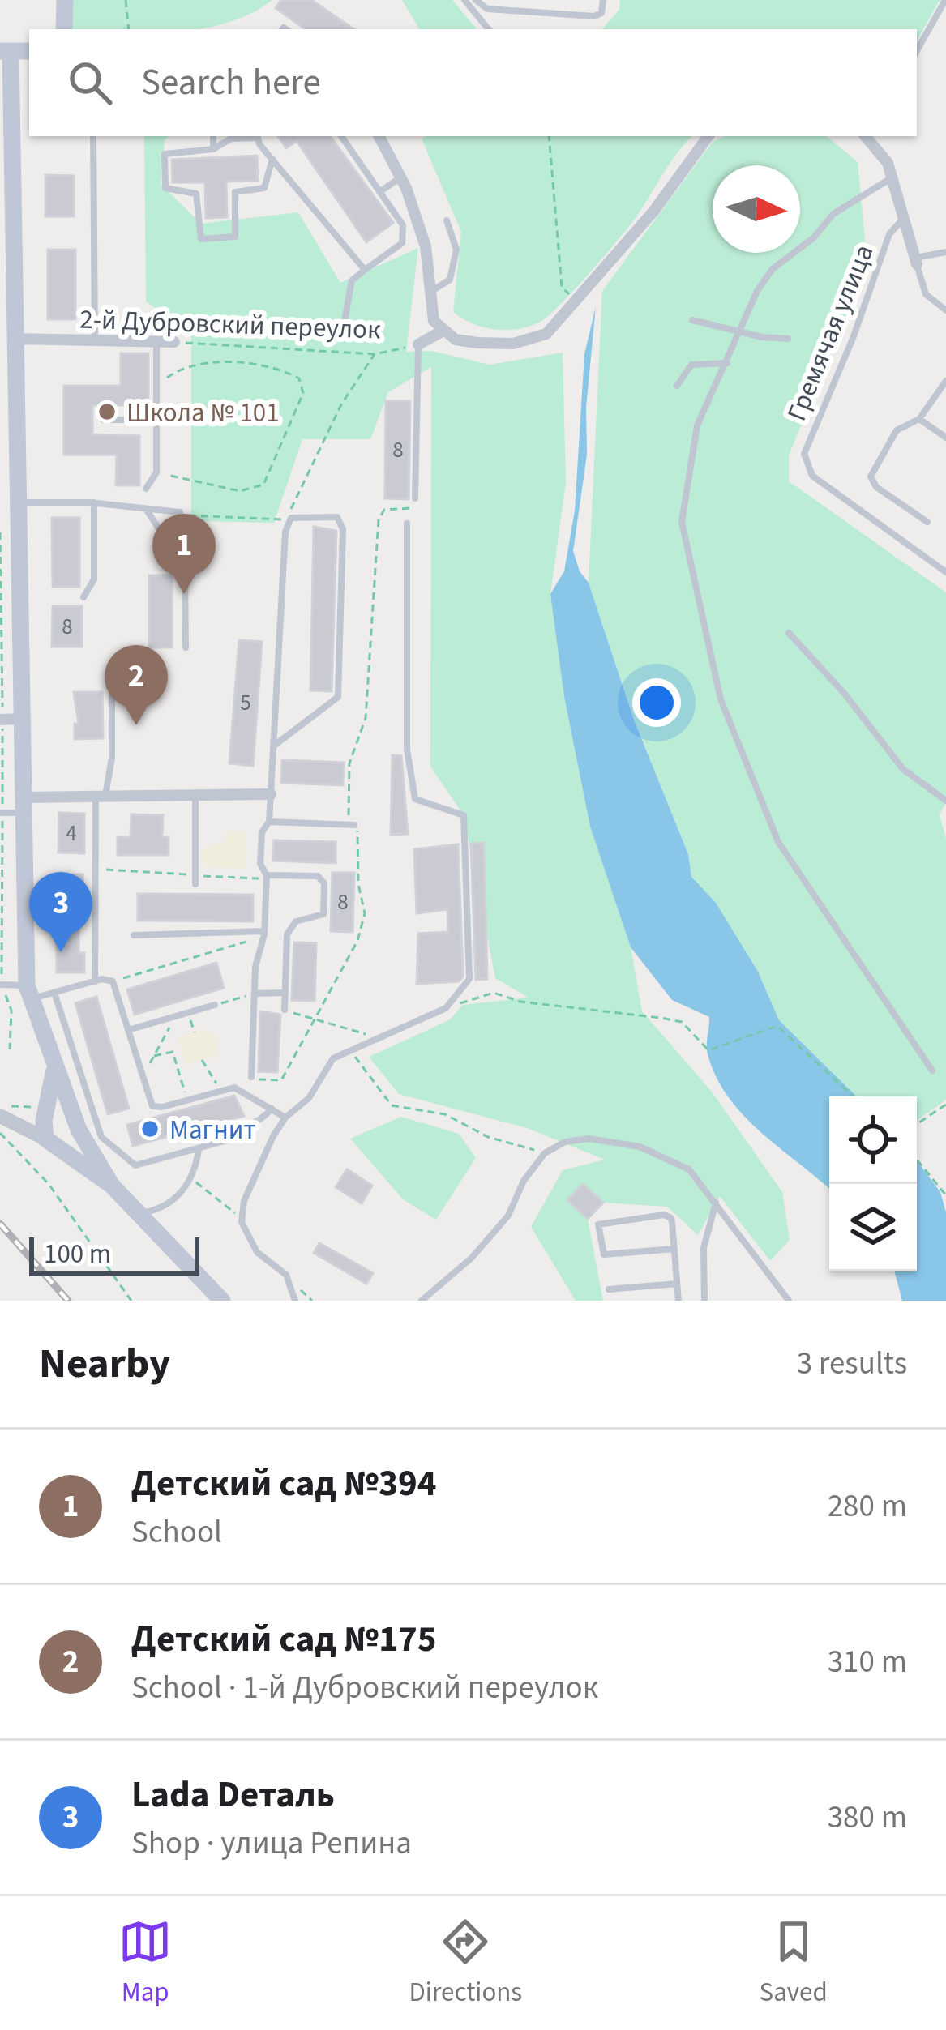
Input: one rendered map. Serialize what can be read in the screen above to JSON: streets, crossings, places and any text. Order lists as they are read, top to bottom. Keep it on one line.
{"streets":{"street":["2-й Дубровский переулок"],"lane":["Гремячая улица"]},"places":["Школа № 101","Магнит"],"house_numbers":["8","8","5","4","8"],"scale_bar":"100 m","north":"right","page":{"search":"Search here","pins":["1","2","3"],"scale":"100 m","heading":["Nearby","3 results"],"list":[{"mark":"1","name":"Детский сад №394","note":"School","value":"280 m"},{"mark":"2","name":"Детский сад №175","note":"School · 1-й Дубровский переулок","value":"310 m"},{"mark":"3","name":"Lada Dеталь","note":"Shop · улица Репина","value":"380 m"}],"nav":["Map","Directions","Saved"]}}
